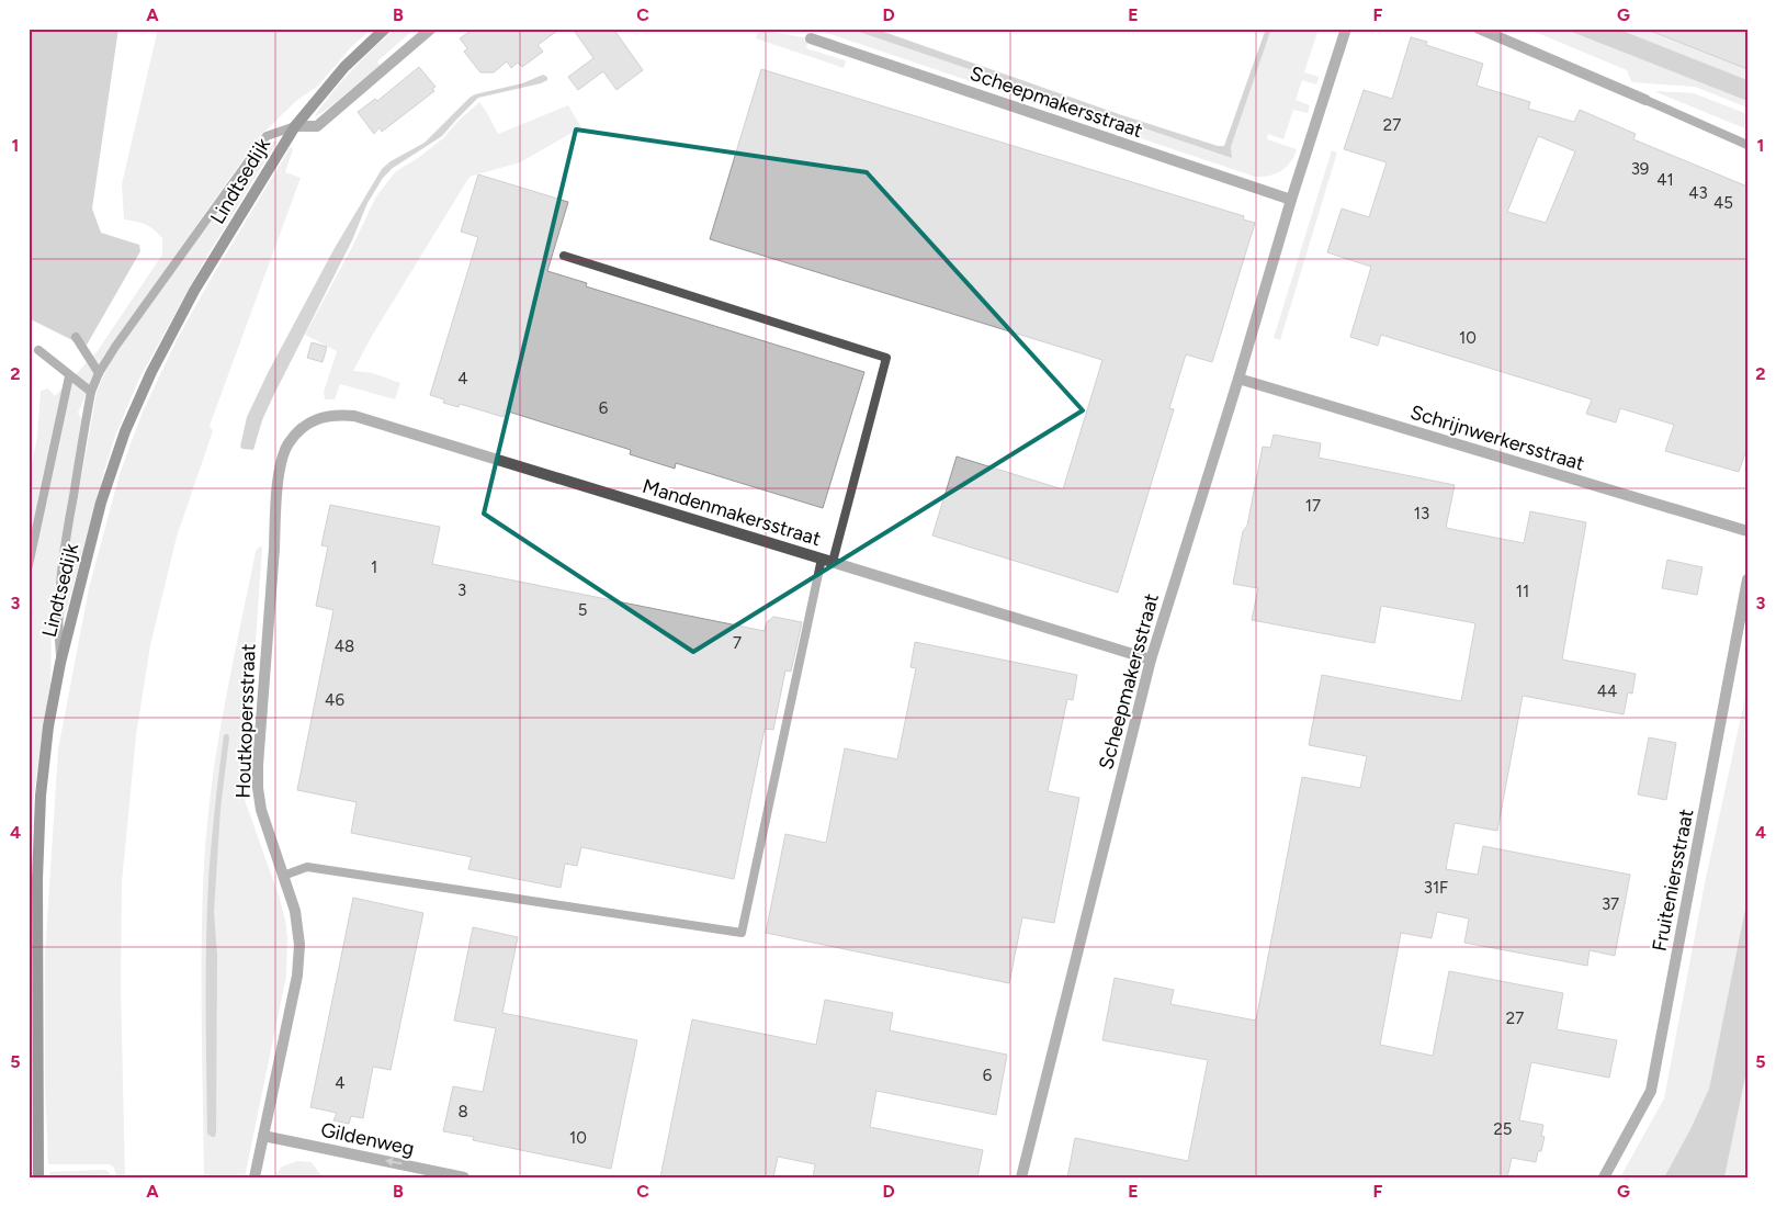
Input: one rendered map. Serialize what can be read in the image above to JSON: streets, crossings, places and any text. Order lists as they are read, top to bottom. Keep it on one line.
{"streets":{"street":["Scheepmakersstraat","Lindtsedijk","Schrijnwerkersstraat","Mandenmakersstraat","Houtkopersstraat","Fruiteniersstraat","Gildenweg"]},"crossings":[["Scheepmakersstraat","Schrijnwerkersstraat"],["Scheepmakersstraat","Mandenmakersstraat"],["Mandenmakersstraat","Houtkopersstraat"],["Houtkopersstraat","Gildenweg"]],"one_way":["Gildenweg"],"house_numbers":["27","39","41","43","45","10","4","6","17","13","1","3","11","5","7","48","44","46","31F","37","27","6","4","8","25","10"],"grid":{"columns":["A","B","C","D","E","F","G"],"rows":["1","2","3","4","5"]}}
